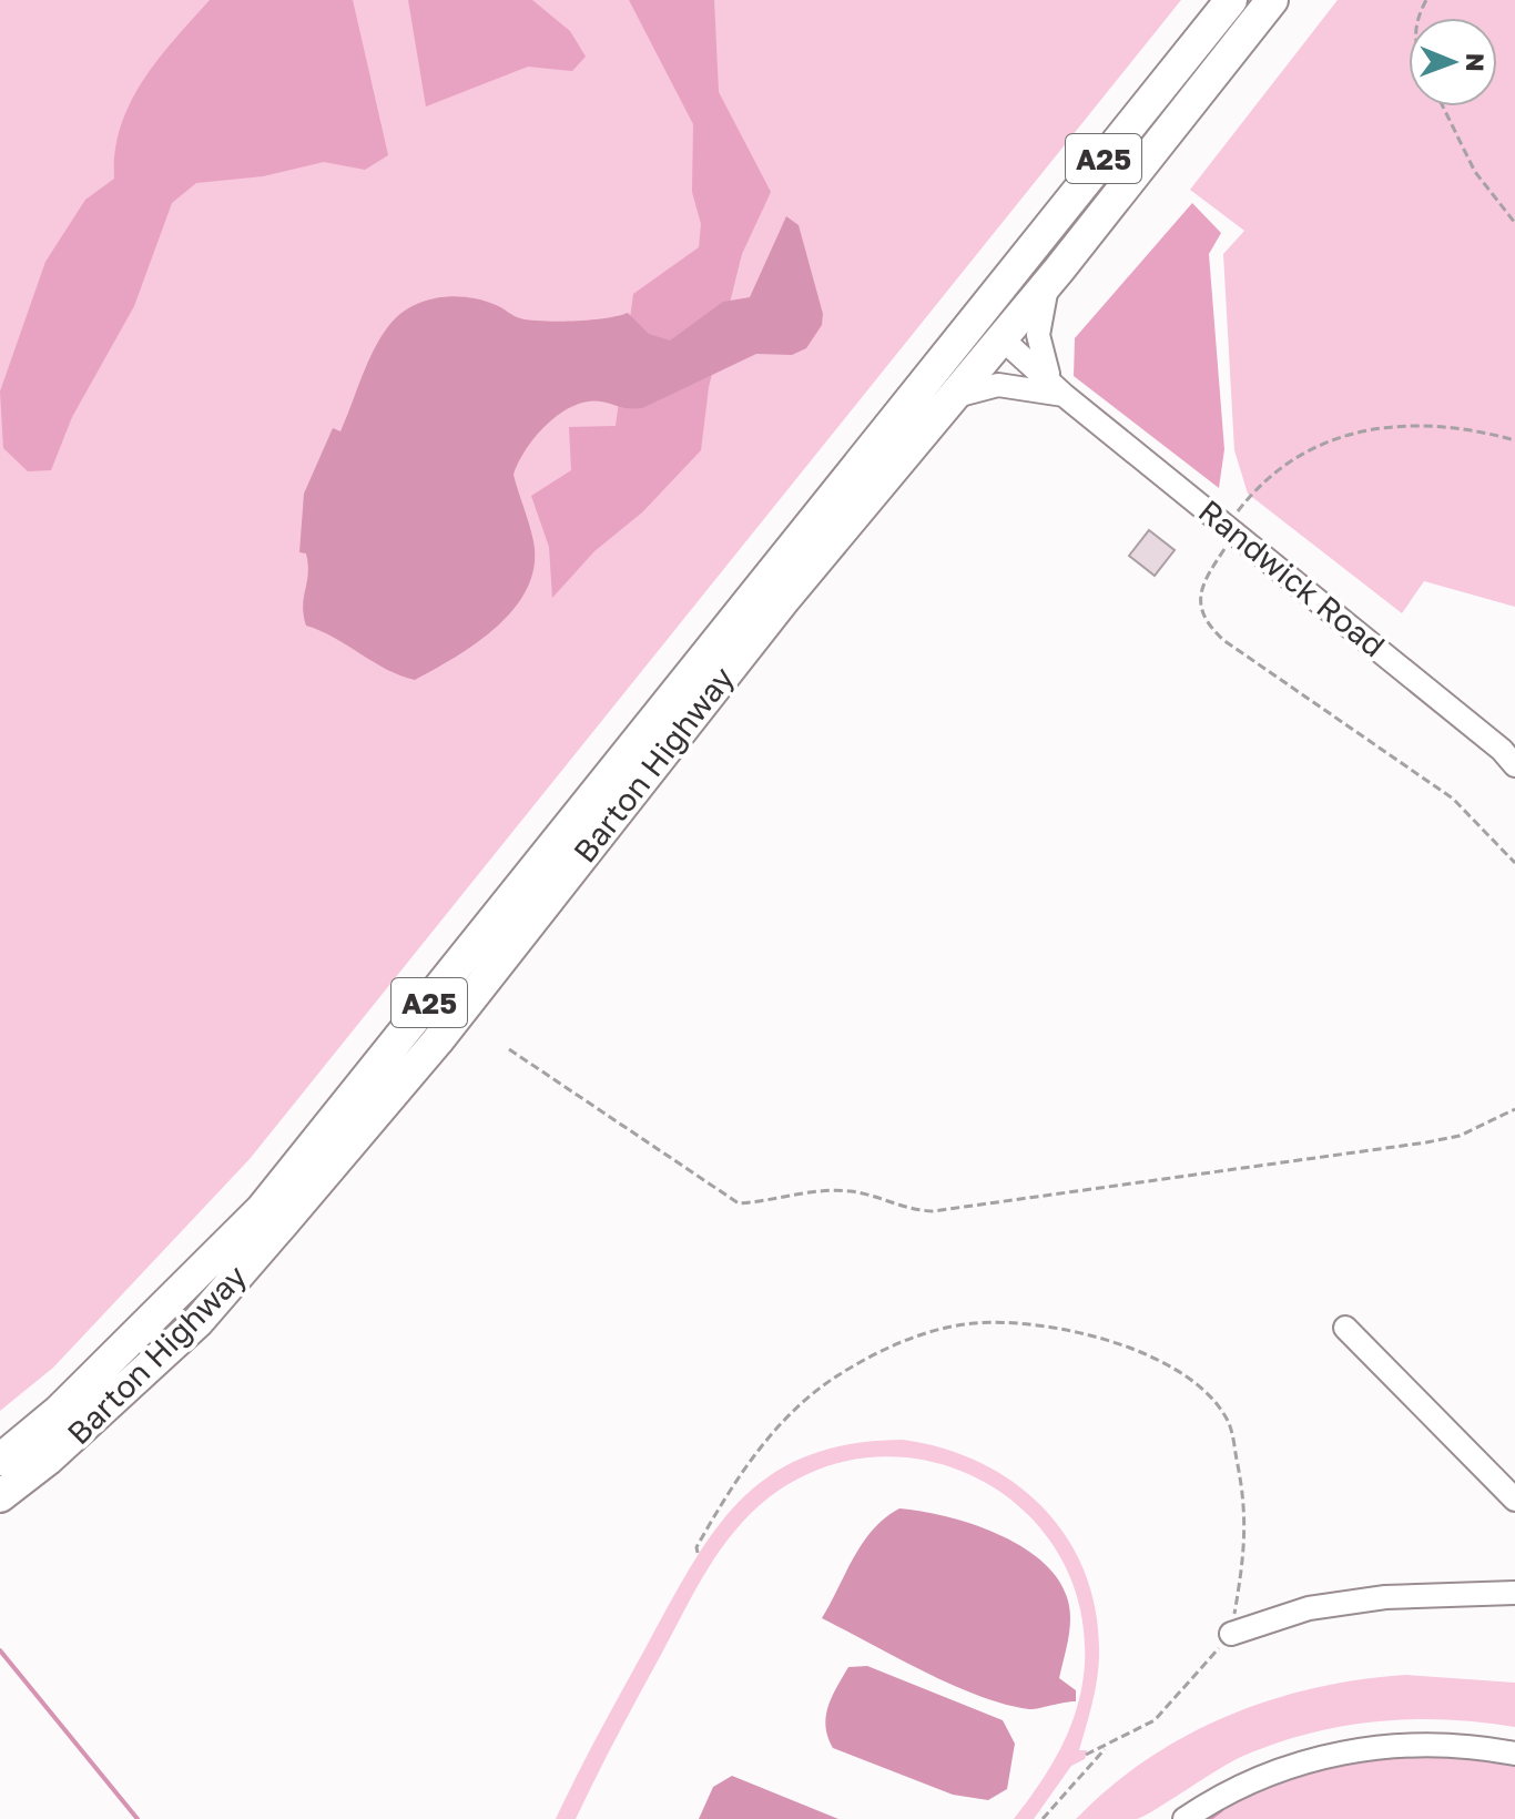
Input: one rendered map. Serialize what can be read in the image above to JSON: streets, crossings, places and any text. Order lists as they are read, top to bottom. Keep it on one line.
{"streets":{"highway":["A25","Barton Highway"],"street":["Randwick Road"]},"crossings":[["Randwick Road","Barton Highway"]],"north":"right"}
